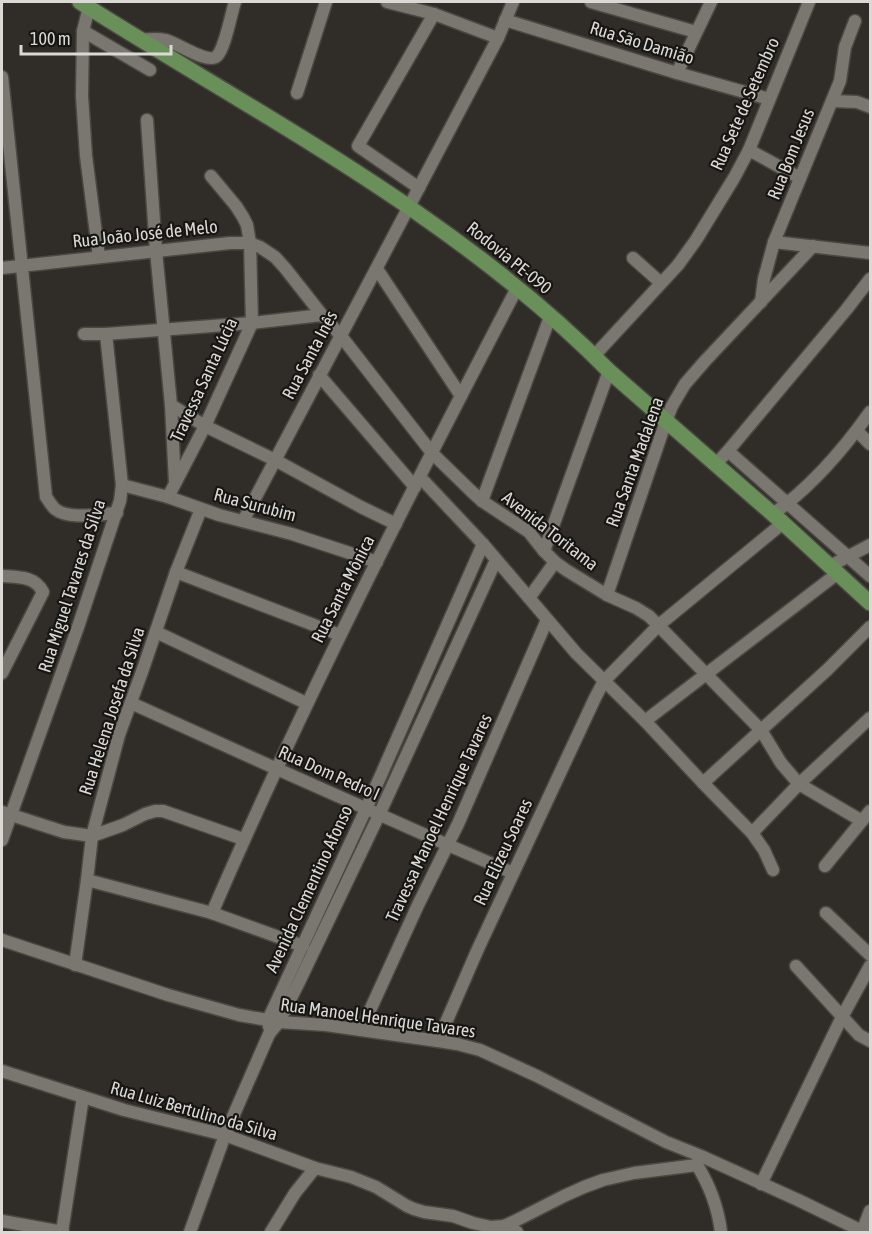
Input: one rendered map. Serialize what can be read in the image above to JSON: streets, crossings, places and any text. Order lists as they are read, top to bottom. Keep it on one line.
{"streets":{"main road":["Rodovia PE-090"],"street":["Rua São Damião","Rua Sete de Setembro","Rua Bom Jesus","Rua João José de Melo","Rua Santa Inês","Travessa Santa Lúcia","Rua Santa Madalena","Rua Surubim","Avenida Toritama","Rua Miguel Tavares da Silva","Rua Santa Mônica","Rua Helena Josefa da Silva","Rua Dom Pedro I","Travessa Manoel Henrique Tavares","Rua Elizeu Soares","Avenida Clementino Afonso","Rua Manoel Henrique Tavares","Rua Luiz Bertulino da Silva"]},"crossings":[["Rua São Damião","Rua Sete de Setembro"],["Rua São Damião","Rua Santa Inês"],["Rua Sete de Setembro","Rodovia PE-090"],["Rua Bom Jesus","Rua Santa Madalena"],["Rua João José de Melo","Travessa Santa Lúcia"],["Rua João José de Melo","Avenida Toritama"],["Rodovia PE-090","Rua Santa Inês"],["Rodovia PE-090","Rua Santa Madalena"],["Rodovia PE-090","Rua Santa Mônica"],["Rodovia PE-090","Rua Elizeu Soares"],["Rua Santa Inês","Rua Surubim"],["Rua Santa Inês","Avenida Toritama"],["Travessa Santa Lúcia","Rua Surubim"],["Travessa Santa Lúcia","Avenida Toritama"],["Rua Santa Madalena","Avenida Toritama"],["Rua Surubim","Rua Miguel Tavares da Silva"],["Rua Surubim","Rua Santa Mônica"],["Rua Surubim","Rua Helena Josefa da Silva"],["Avenida Toritama","Rua Santa Mônica"],["Avenida Toritama","Rua Elizeu Soares"],["Rua Santa Mônica","Rua Dom Pedro I"],["Rua Helena Josefa da Silva","Rua Dom Pedro I"],["Rua Helena Josefa da Silva","Rua Manoel Henrique Tavares"],["Rua Dom Pedro I","Travessa Manoel Henrique Tavares"],["Rua Dom Pedro I","Rua Elizeu Soares"],["Rua Dom Pedro I","Avenida Clementino Afonso"],["Travessa Manoel Henrique Tavares","Rua Manoel Henrique Tavares"],["Rua Elizeu Soares","Rua Manoel Henrique Tavares"],["Avenida Clementino Afonso","Rua Manoel Henrique Tavares"],["Avenida Clementino Afonso","Rua Luiz Bertulino da Silva"]],"scale_bar":"100 m"}
